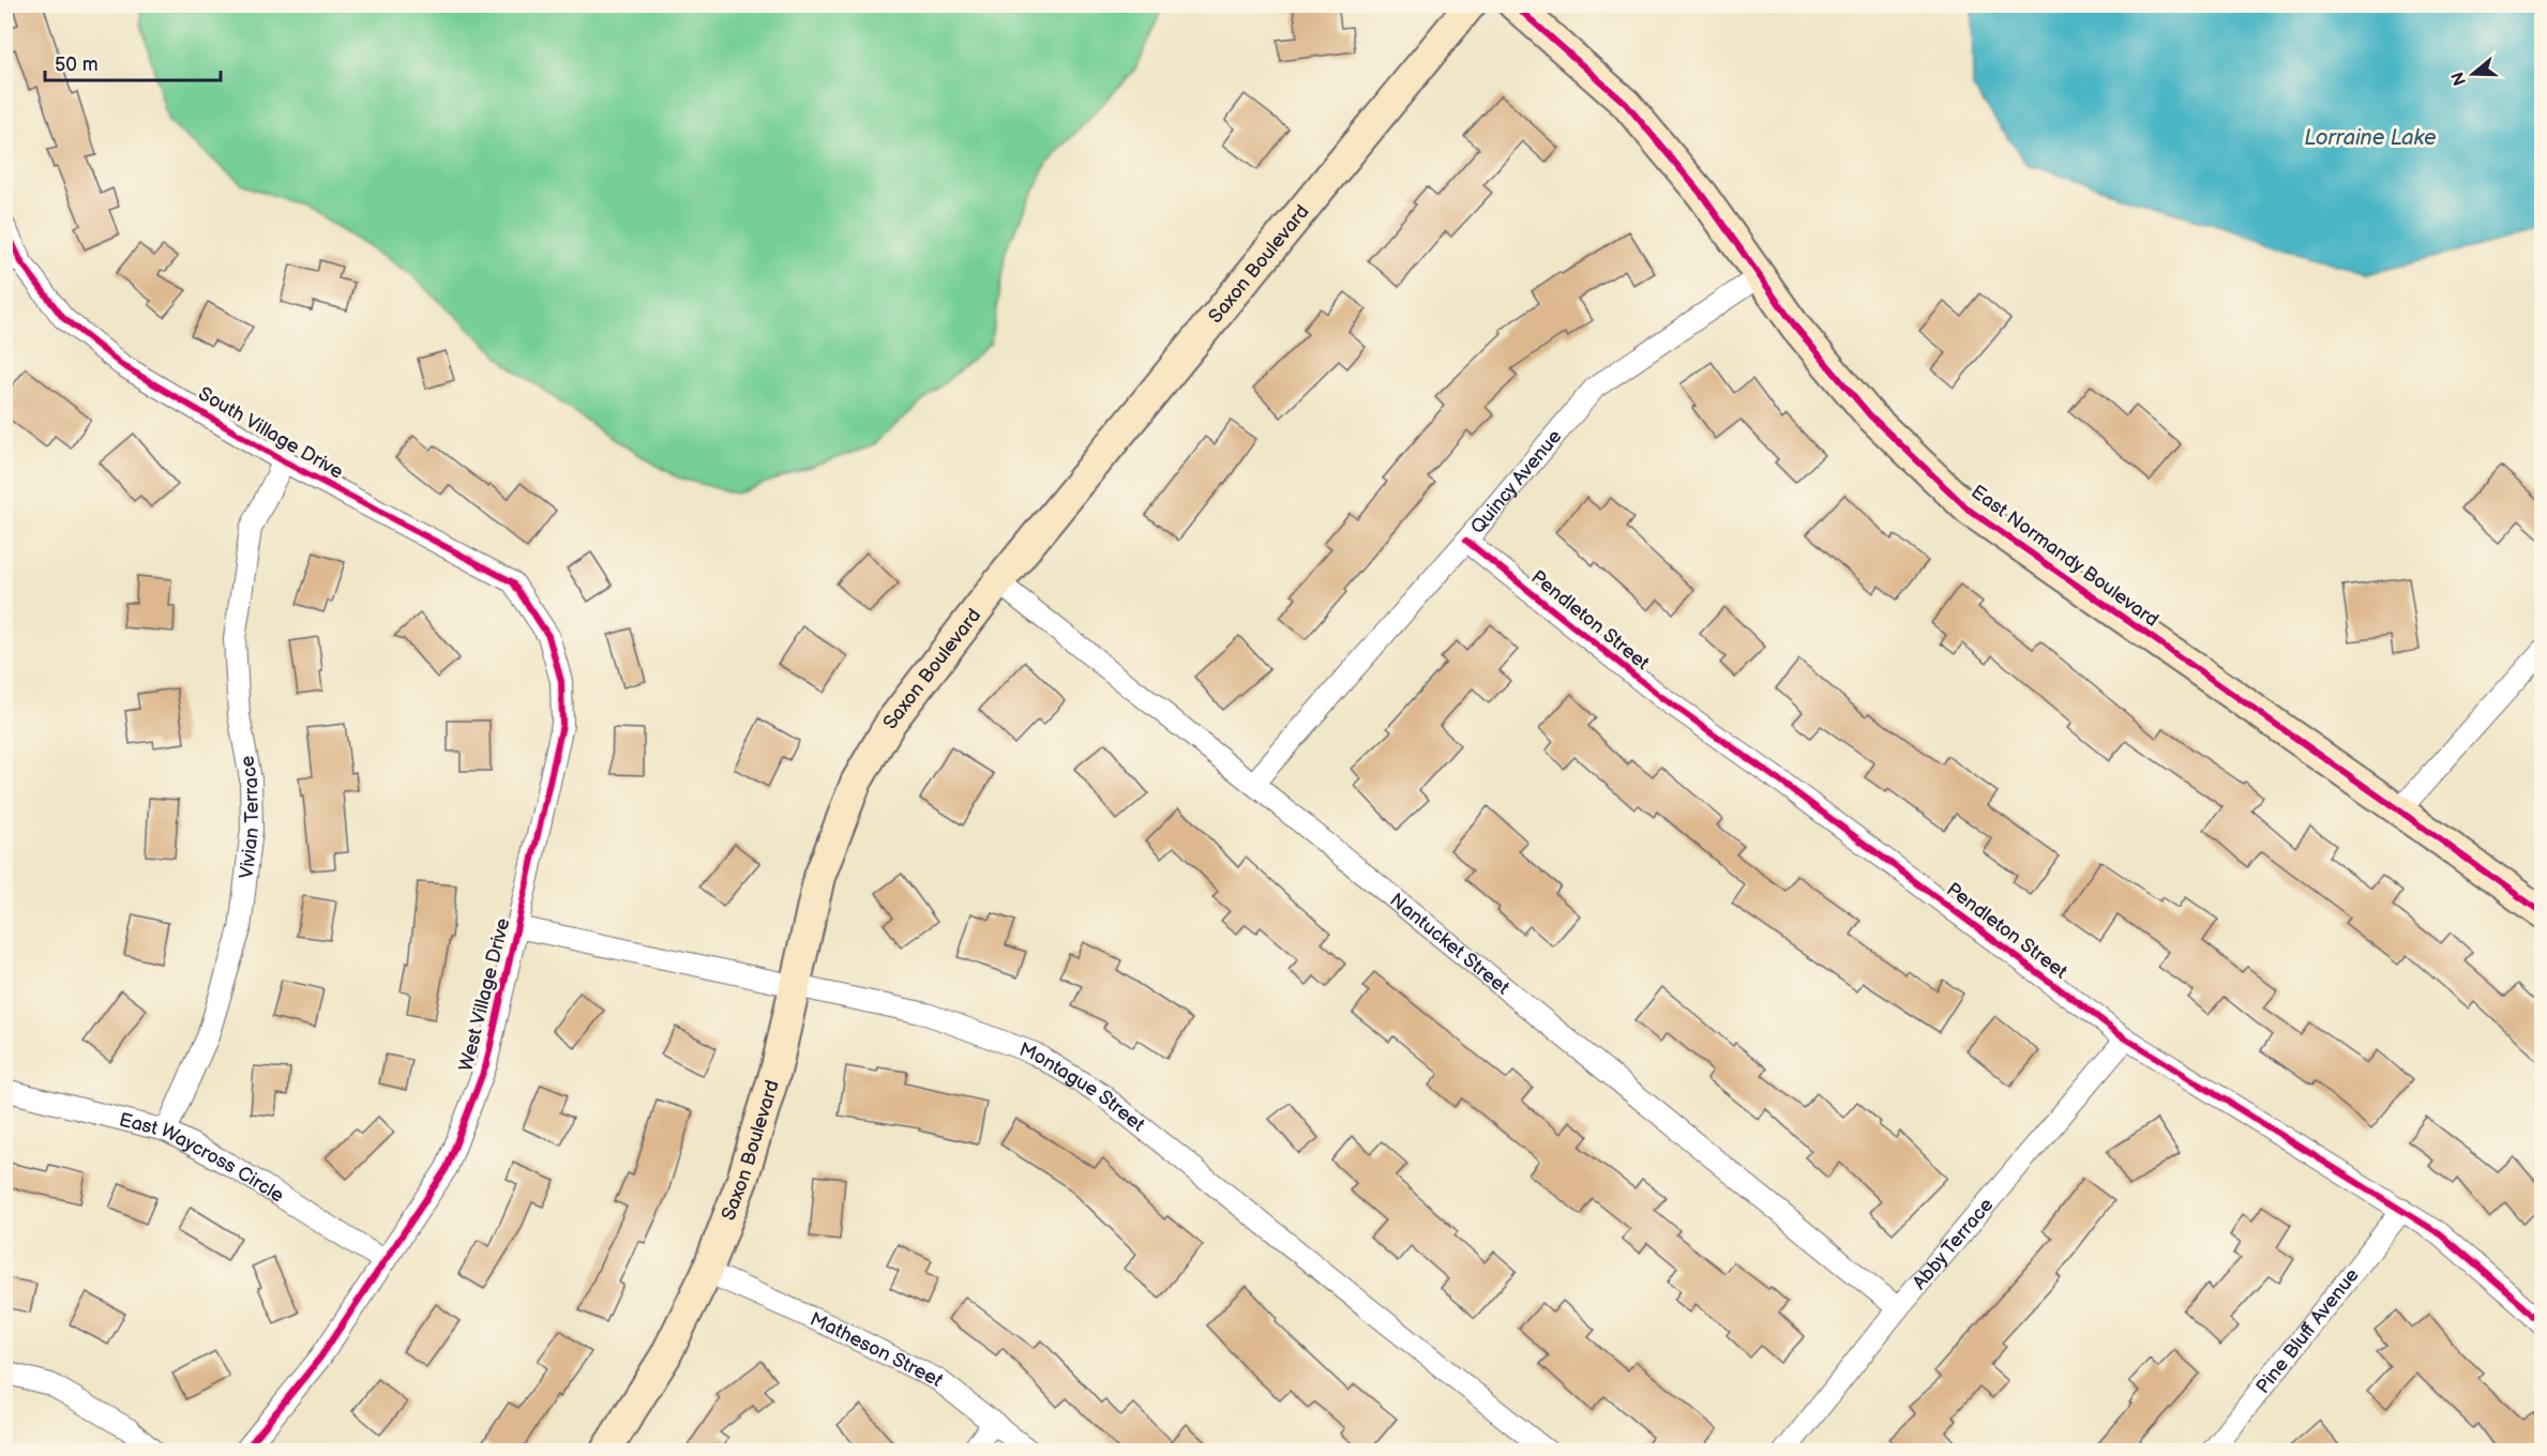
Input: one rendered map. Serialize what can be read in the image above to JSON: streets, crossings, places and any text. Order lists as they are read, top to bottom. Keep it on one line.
{"streets":{"main road":["Saxon Boulevard","East Normandy Boulevard"],"street":["South Village Drive","Quincy Avenue","Pendleton Street","Vivian Terrace","Nantucket Street","West Village Drive","Montague Street","East Waycross Circle","Abby Terrace","Pine Bluff Avenue","Matheson Street"]},"crossings":[["Saxon Boulevard","Nantucket Street"],["Saxon Boulevard","Montague Street"],["Saxon Boulevard","Matheson Street"],["South Village Drive","Vivian Terrace"],["South Village Drive","West Village Drive"],["Quincy Avenue","East Normandy Boulevard"],["Quincy Avenue","Pendleton Street"],["Quincy Avenue","Nantucket Street"],["Pendleton Street","Abby Terrace"],["Pendleton Street","Pine Bluff Avenue"],["Vivian Terrace","East Waycross Circle"],["Nantucket Street","Abby Terrace"],["West Village Drive","Montague Street"],["West Village Drive","East Waycross Circle"]],"water":["Lorraine Lake"],"scale_bar":"50 m","north":"left"}
